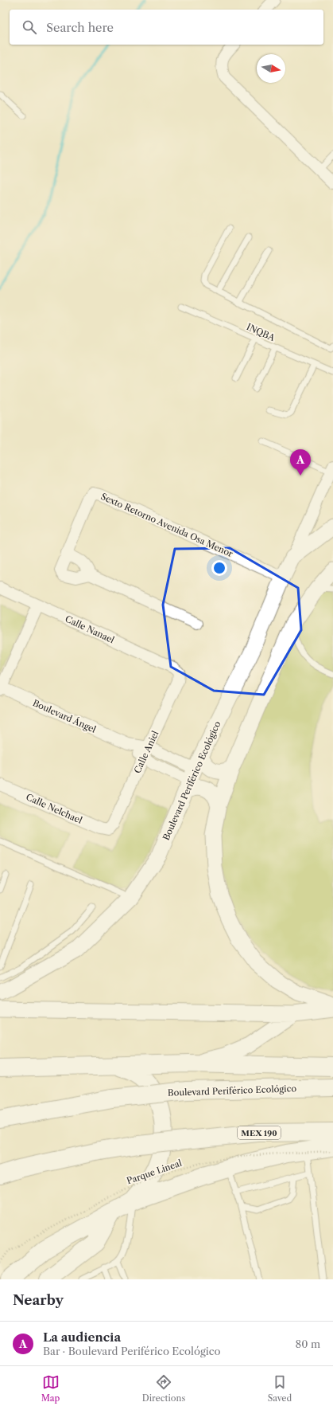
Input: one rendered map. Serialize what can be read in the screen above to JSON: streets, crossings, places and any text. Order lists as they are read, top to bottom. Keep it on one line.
{"streets":{"highway":["Boulevard Periférico Ecológico","MEX 190"],"street":["Sexto Retorno Avenida Osa Menor","Calle Nanael","Boulevard Ángel","Calle Aniel","Calle Nelchael"],"lane":["INQBA"],"path":["Parque Lineal"]},"crossings":[["Sexto Retorno Avenida Osa Menor","Boulevard Periférico Ecológico"],["Calle Nanael","Calle Aniel"],["Boulevard Ángel","Calle Aniel"],["Boulevard Ángel","Boulevard Periférico Ecológico"],["Calle Aniel","Calle Nelchael"]],"north":"right","page":{"search":"Search here","pins":"A","heading":"Nearby","list":[{"mark":"A","name":"La audiencia","note":"Bar · Boulevard Periférico Ecológico","value":"80 m"}],"nav":["Map","Directions","Saved"]}}
